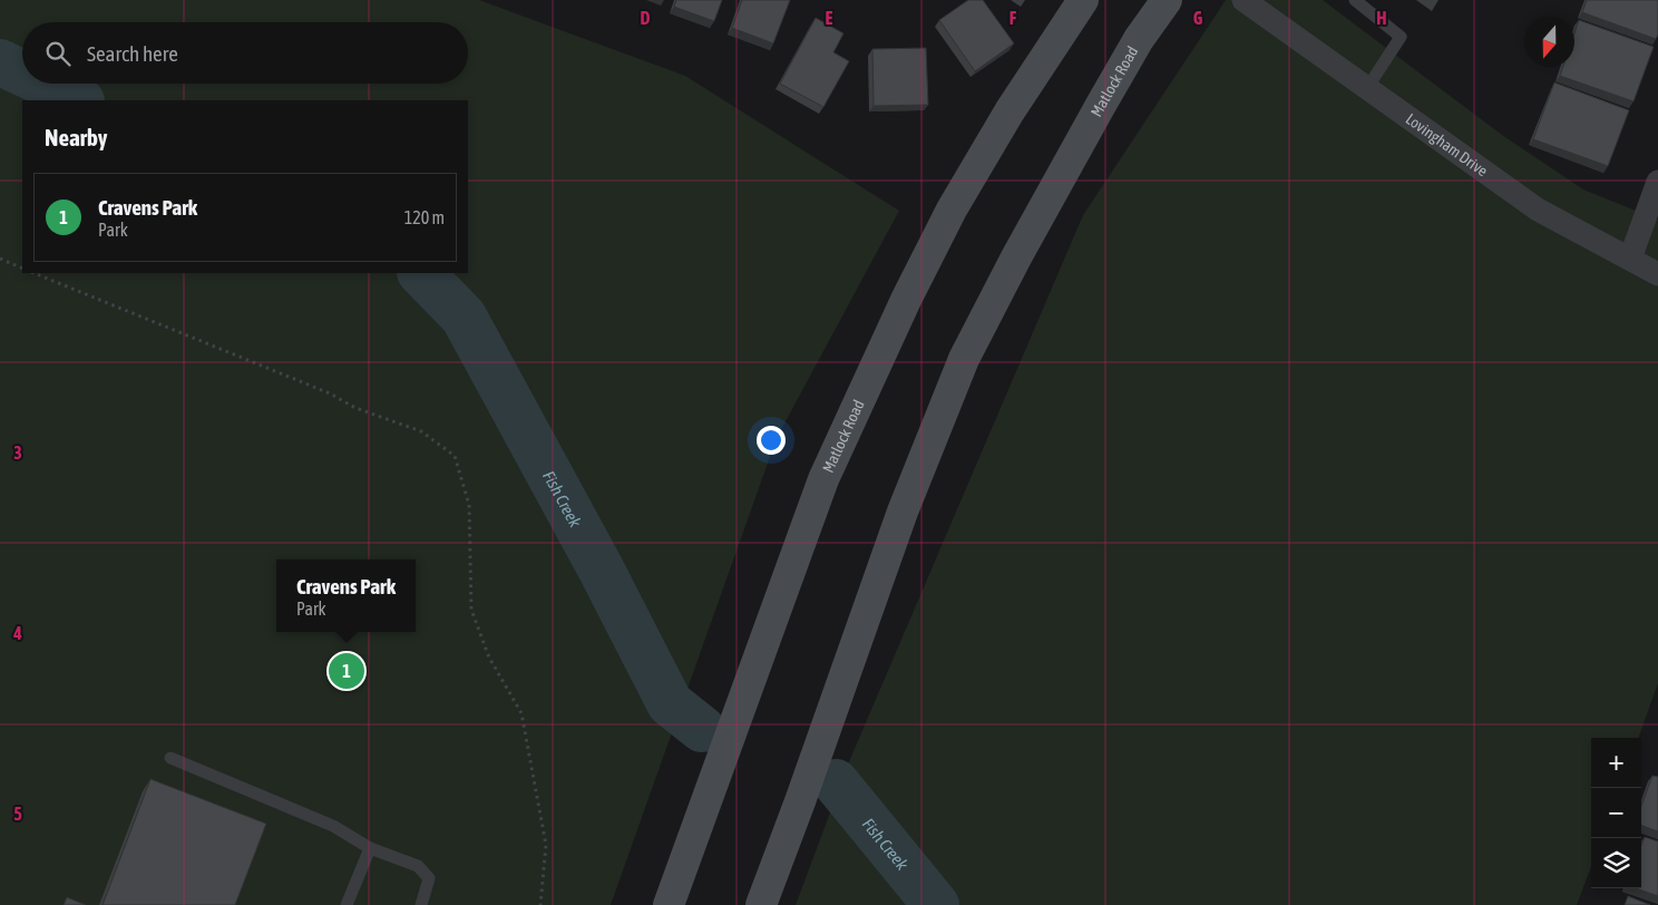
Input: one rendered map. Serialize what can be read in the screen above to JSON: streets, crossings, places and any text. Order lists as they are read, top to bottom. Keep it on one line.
{"streets":{"main road":["Matlock Road"],"street":["Lovingham Drive"]},"water":["Fish Creek"],"north":"bottom","page":{"search":"Search here","heading":"Nearby","list":[{"mark":"1","name":"Cravens Park","note":"Park","value":"120 m"}],"popup":["Cravens Park","Park"],"pins":"1","map_buttons":["+","−"]},"grid":{"columns":["D","E","F","G","H"],"rows":["3","4","5"]}}
